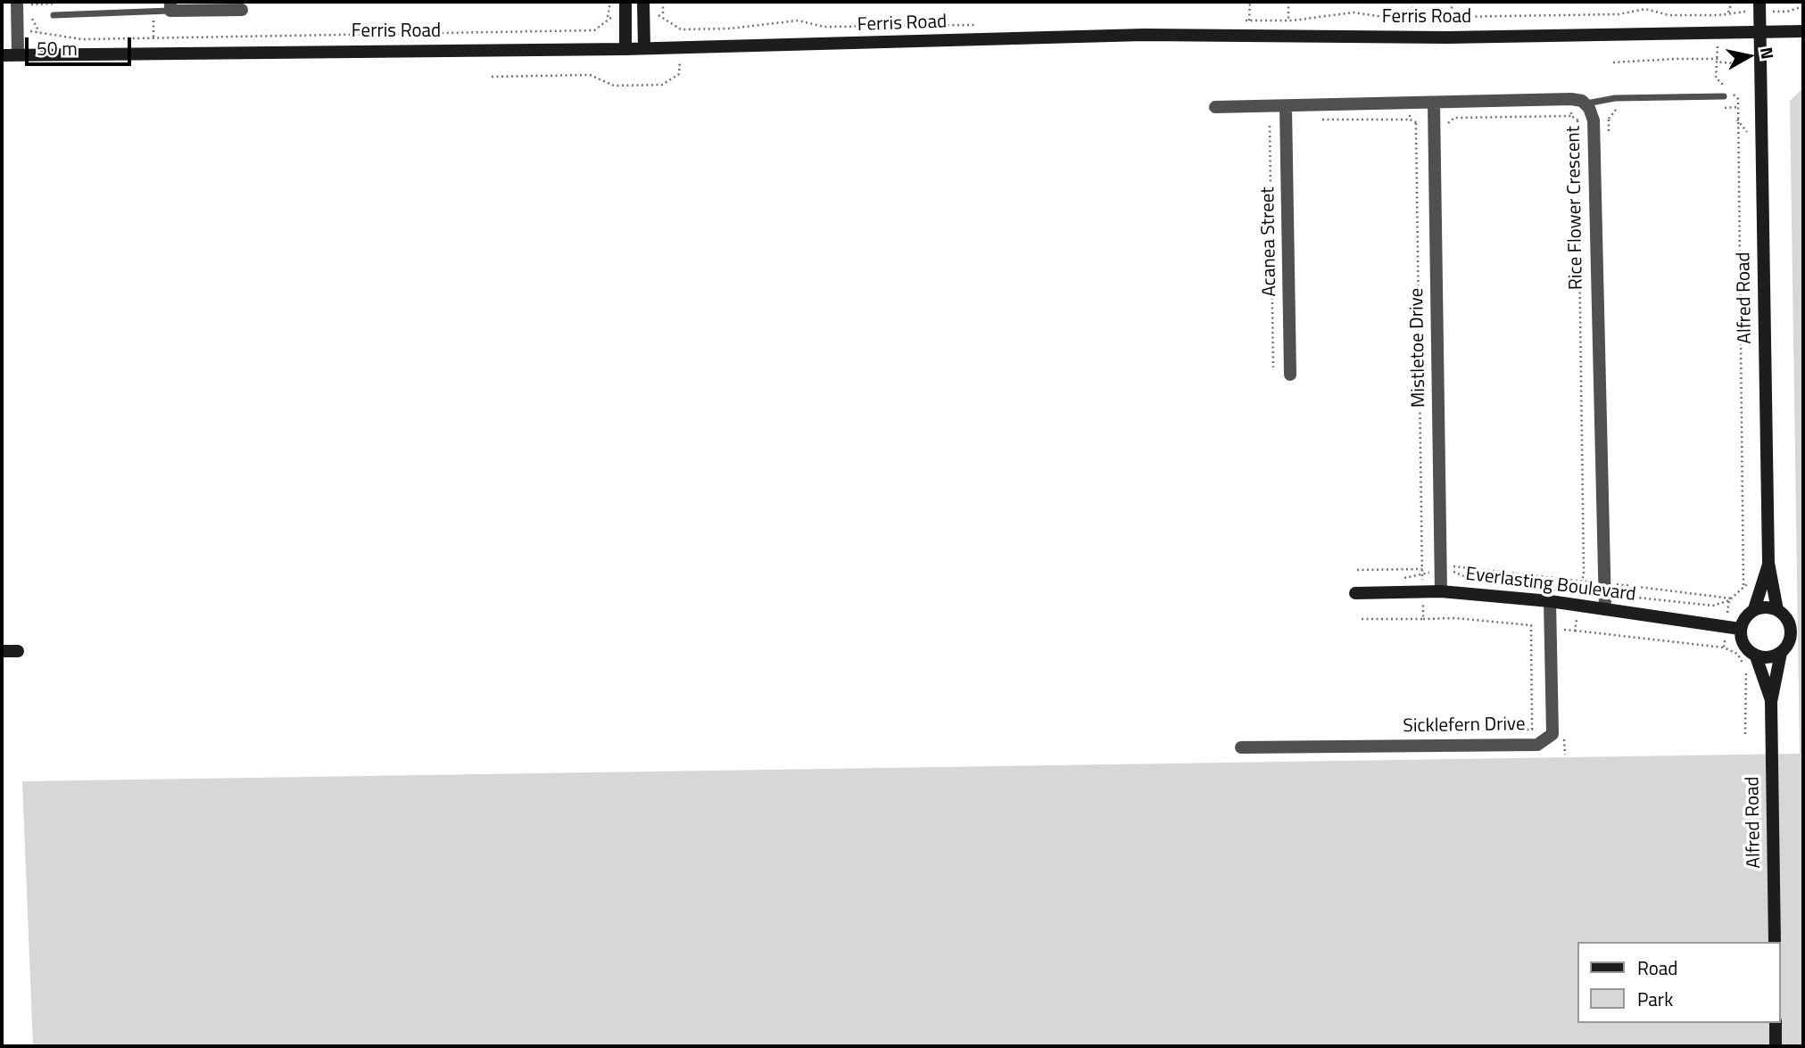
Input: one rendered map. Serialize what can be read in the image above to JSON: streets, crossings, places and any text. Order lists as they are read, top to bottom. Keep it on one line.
{"streets":{"street":["Ferris Road","Rice Flower Crescent","Acanea Street","Alfred Road","Mistletoe Drive","Everlasting Boulevard","Sicklefern Drive"]},"crossings":[["Ferris Road","Alfred Road"],["Rice Flower Crescent","Acanea Street"],["Rice Flower Crescent","Mistletoe Drive"],["Rice Flower Crescent","Everlasting Boulevard"],["Alfred Road","Everlasting Boulevard"],["Mistletoe Drive","Everlasting Boulevard"],["Everlasting Boulevard","Sicklefern Drive"]],"legend":["Road","Park"],"scale_bar":"50 m","north":"right"}
